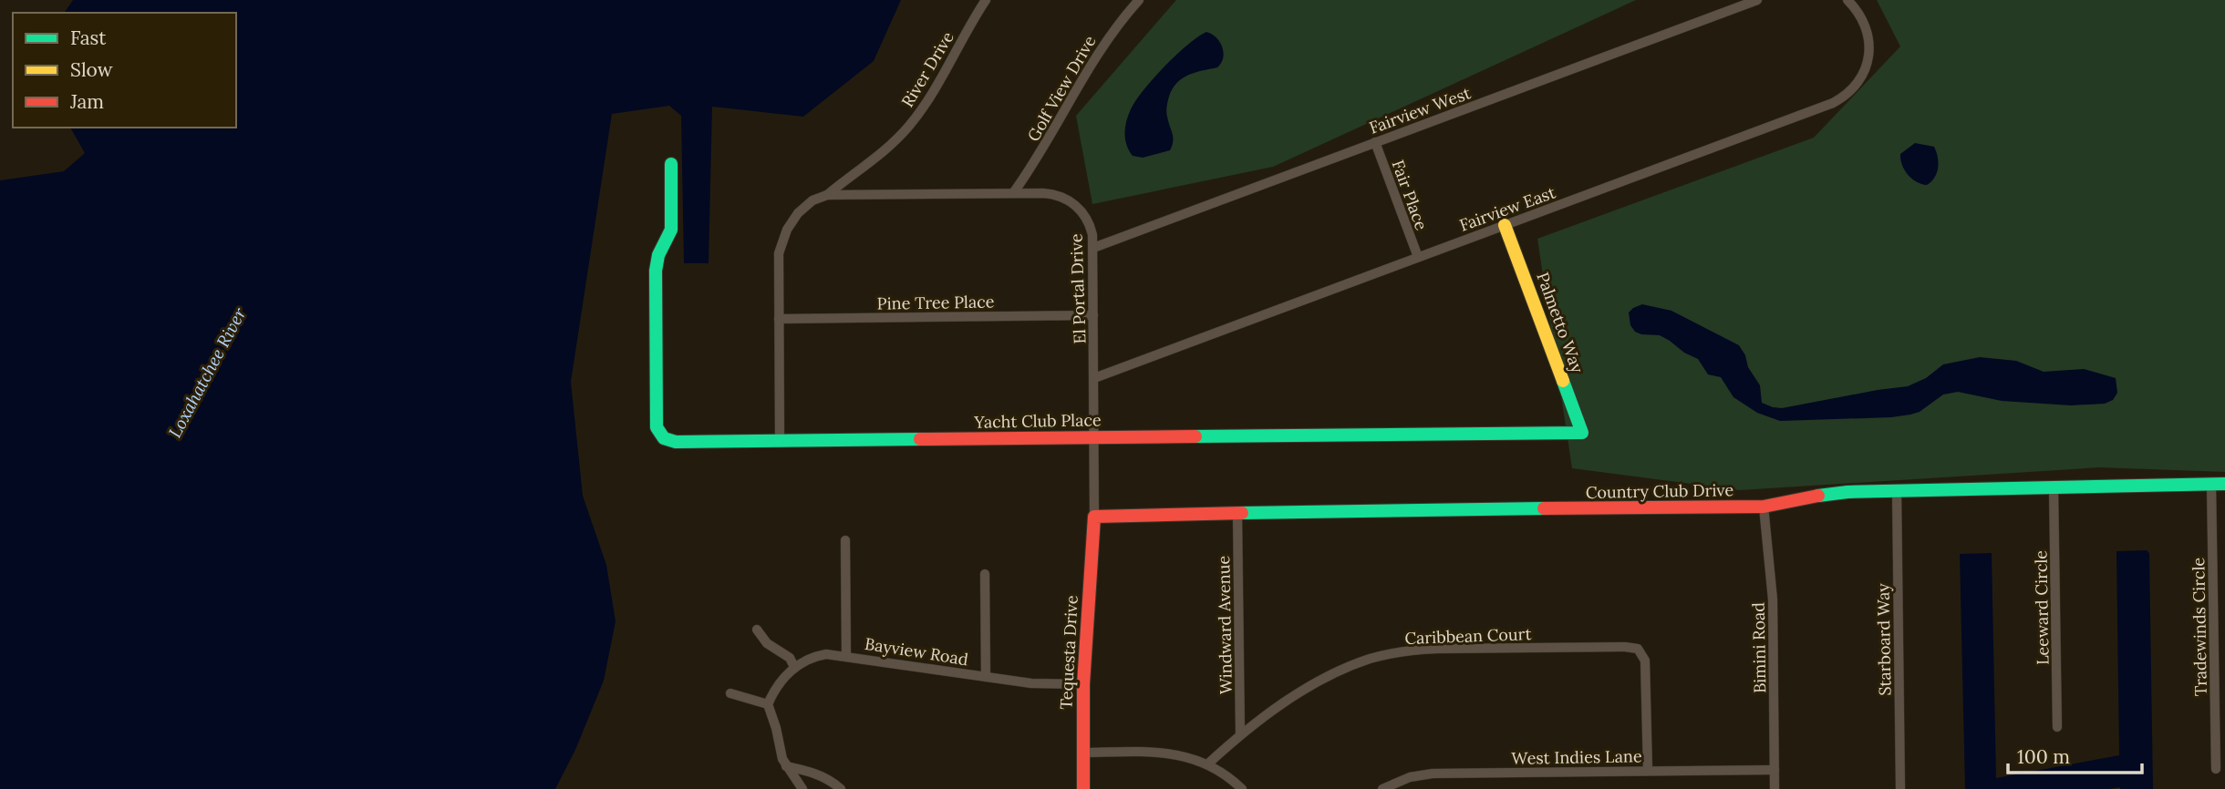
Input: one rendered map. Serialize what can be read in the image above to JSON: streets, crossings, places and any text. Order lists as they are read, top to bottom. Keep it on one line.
{"streets":{"street":["River Drive","Golf View Drive","Fairview West","Fair Place","Fairview East","El Portal Drive","Pine Tree Place","Palmetto Way","Yacht Club Place","Country Club Drive","Leeward Circle","Windward Avenue","Tradewinds Circle","Caribbean Court","Starboard Way","Bimini Road","Bayview Road","Tequesta Drive","West Indies Lane"]},"crossings":[["River Drive","El Portal Drive"],["Golf View Drive","El Portal Drive"],["Fairview West","Fair Place"],["Fairview West","El Portal Drive"],["Fair Place","Fairview East"],["Fairview East","El Portal Drive"],["Fairview East","Palmetto Way"],["El Portal Drive","Pine Tree Place"],["El Portal Drive","Yacht Club Place"],["El Portal Drive","Country Club Drive"],["El Portal Drive","Tequesta Drive"],["Palmetto Way","Yacht Club Place"],["Country Club Drive","Leeward Circle"],["Country Club Drive","Windward Avenue"],["Country Club Drive","Tradewinds Circle"],["Country Club Drive","Starboard Way"],["Country Club Drive","Bimini Road"],["Country Club Drive","Tequesta Drive"],["Windward Avenue","Caribbean Court"],["Caribbean Court","West Indies Lane"],["Bimini Road","West Indies Lane"],["Bayview Road","Tequesta Drive"]],"water":["Loxahatchee River"],"legend":["Fast","Slow","Jam"],"scale_bar":"100 m"}
